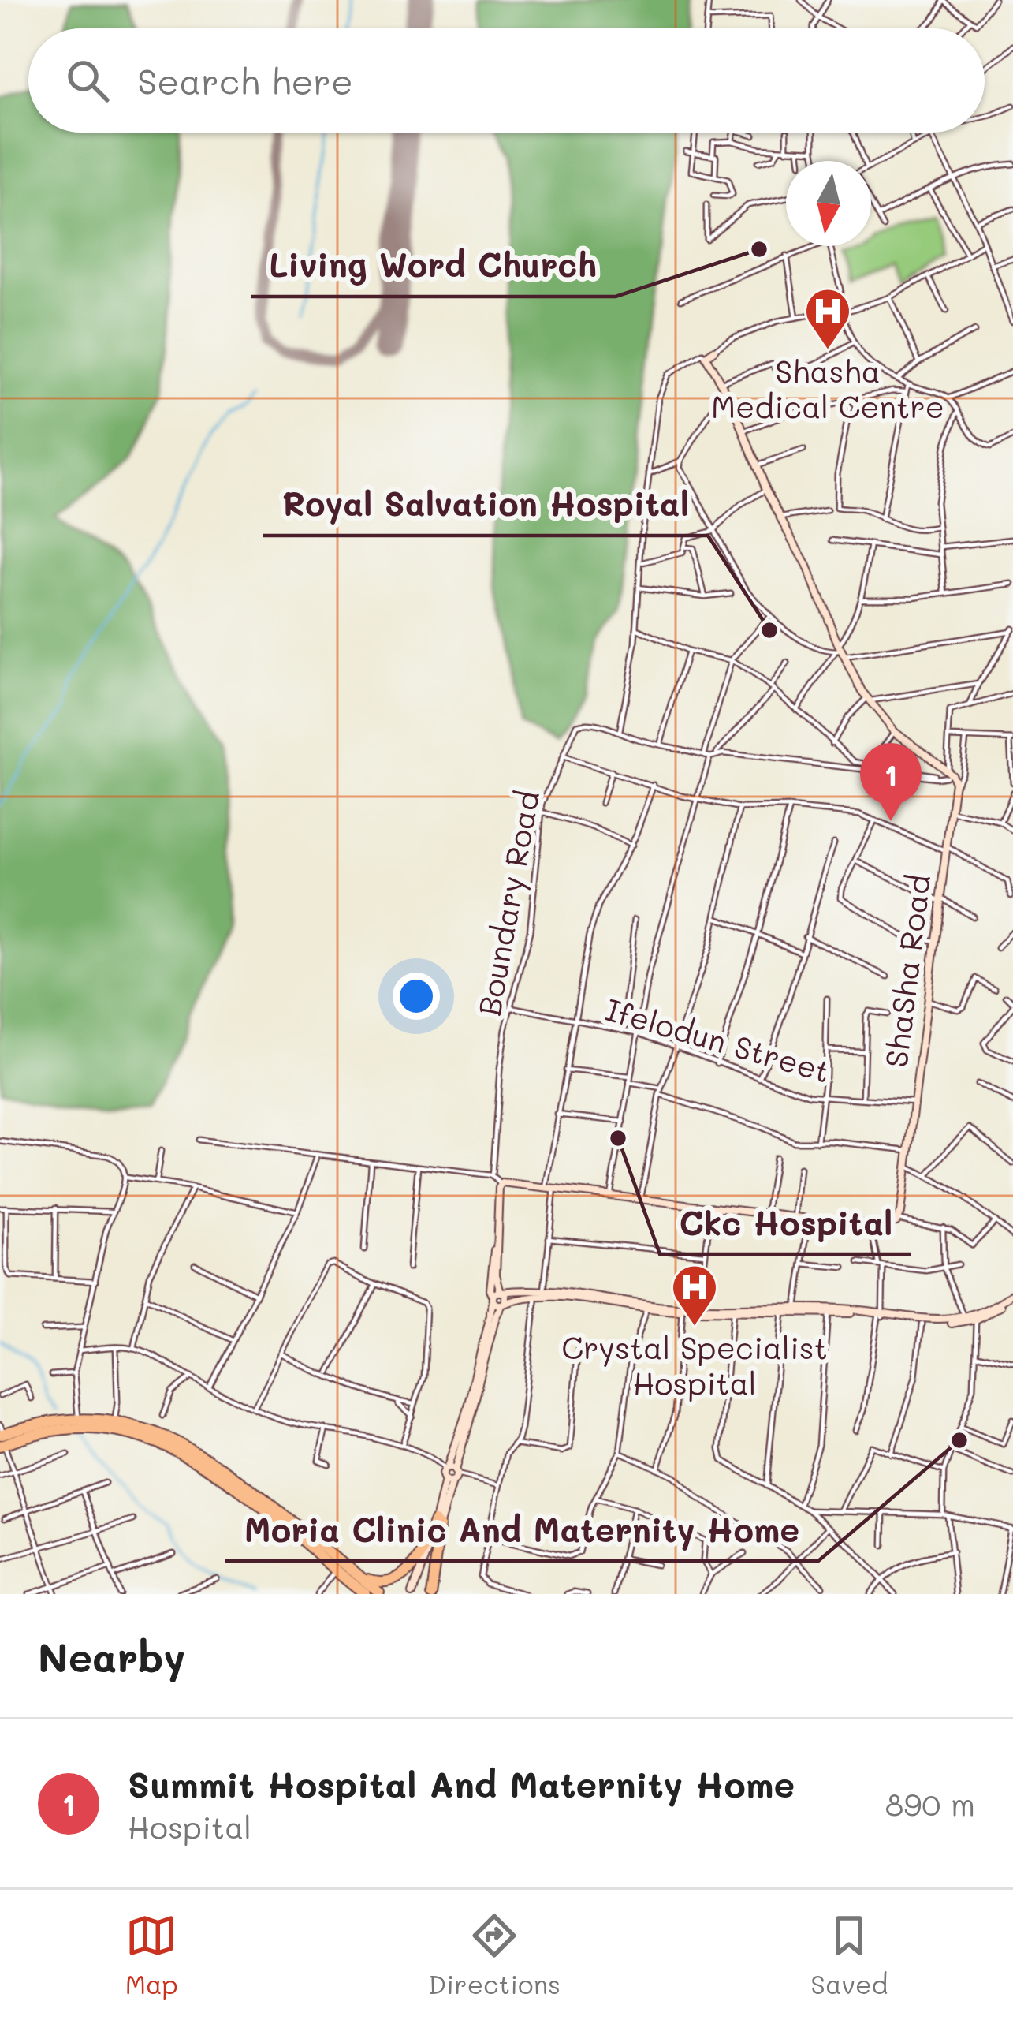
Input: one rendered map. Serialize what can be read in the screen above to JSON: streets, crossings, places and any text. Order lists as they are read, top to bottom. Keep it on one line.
{"streets":{"main road":["ShaSha Road"],"street":["Boundary Road","Ifelodun Street"]},"crossings":[["Boundary Road","Ifelodun Street"],["ShaSha Road","Ifelodun Street"]],"places":{"other":["Living Word Church","Royal Salvation Hospital","Ckc Hospital","Moria Clinic And Maternity Home"],"hospital":["Shasha Medical Centre","Crystal Specialist Hospital"]},"north":"bottom","page":{"search":"Search here","pins":"1","heading":"Nearby","list":[{"mark":"1","name":"Summit Hospital And Maternity Home","note":"Hospital","value":"890 m"}],"nav":["Map","Directions","Saved"]}}
